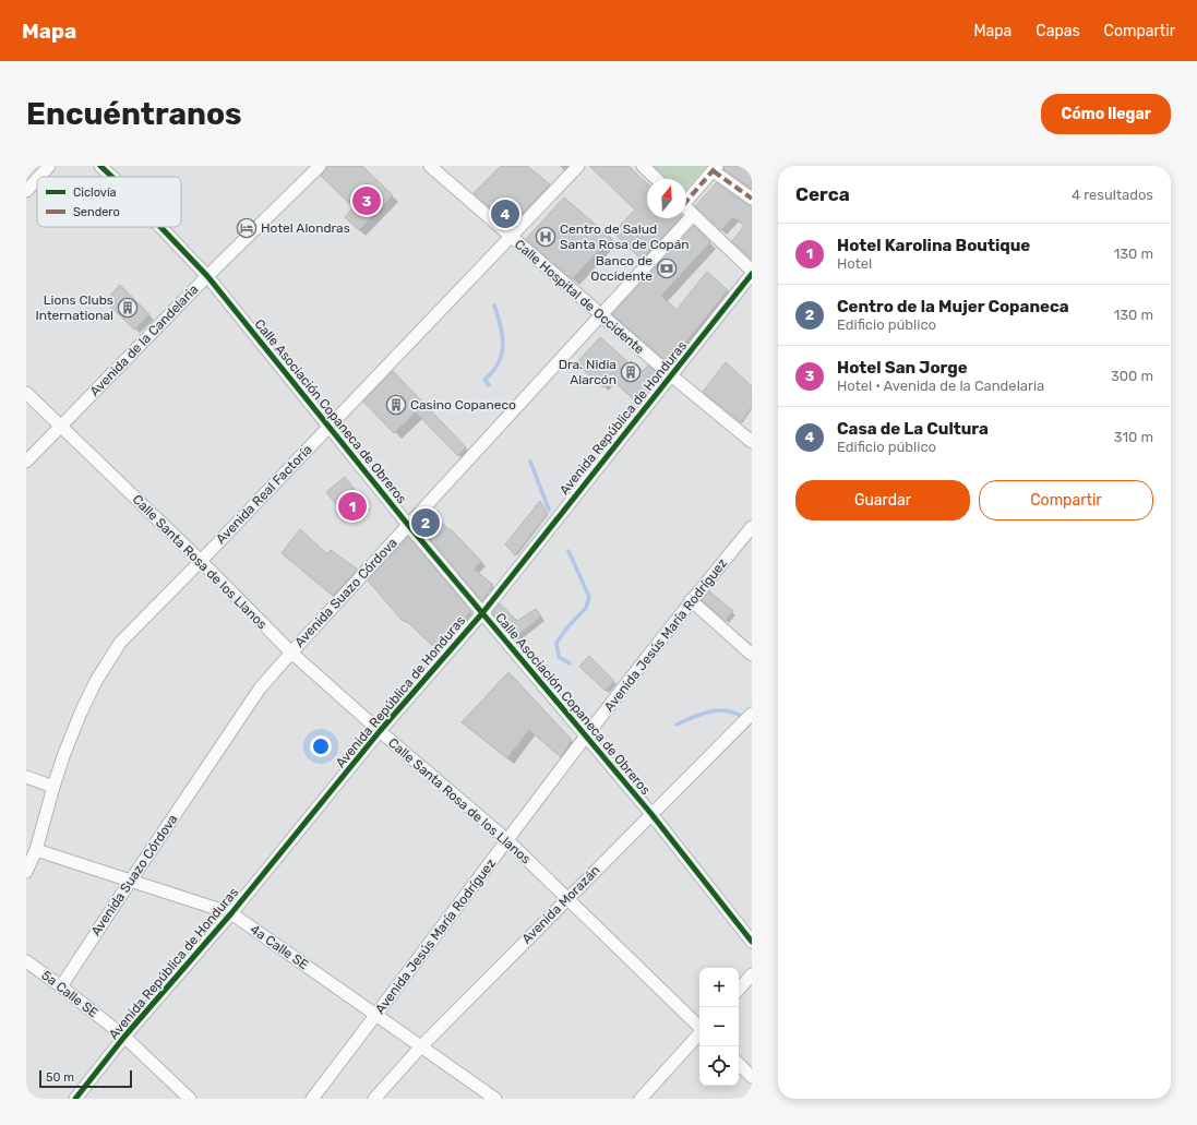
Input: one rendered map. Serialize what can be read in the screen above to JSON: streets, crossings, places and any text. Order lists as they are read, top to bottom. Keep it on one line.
{"streets":{"street":["Calle Hospital de Occidente","Avenida de la Candelaria","Calle Asociación Copaneca de Obreros","Avenida República de Honduras","Avenida Real Factoría","Calle Santa Rosa de los Llanos","Avenida Suazo Córdova","Avenida Jesús María Rodríguez","Avenida Morazán","4a Calle SE","5a Calle SE"]},"crossings":[["Calle Hospital de Occidente","Avenida República de Honduras"],["Calle Hospital de Occidente","Avenida Real Factoría"],["Calle Hospital de Occidente","Avenida Suazo Córdova"],["Avenida de la Candelaria","Calle Asociación Copaneca de Obreros"],["Avenida de la Candelaria","Calle Santa Rosa de los Llanos"],["Calle Asociación Copaneca de Obreros","Avenida República de Honduras"],["Calle Asociación Copaneca de Obreros","Avenida Real Factoría"],["Calle Asociación Copaneca de Obreros","Avenida Suazo Córdova"],["Calle Asociación Copaneca de Obreros","Avenida Jesús María Rodríguez"],["Calle Asociación Copaneca de Obreros","Avenida Morazán"],["Avenida República de Honduras","Calle Santa Rosa de los Llanos"],["Avenida República de Honduras","4a Calle SE"],["Avenida República de Honduras","5a Calle SE"],["Avenida Real Factoría","Calle Santa Rosa de los Llanos"],["Avenida Real Factoría","4a Calle SE"],["Calle Santa Rosa de los Llanos","Avenida Suazo Córdova"],["Calle Santa Rosa de los Llanos","Avenida Jesús María Rodríguez"],["Calle Santa Rosa de los Llanos","Avenida Morazán"],["Avenida Suazo Córdova","4a Calle SE"],["Avenida Suazo Córdova","5a Calle SE"],["Avenida Jesús María Rodríguez","4a Calle SE"],["Avenida Morazán","4a Calle SE"]],"places":{"hotel":["Hotel Alondras"],"hospital":["Centro de Salud Santa Rosa de Copán"],"bank":["Banco de Occidente"],"building":["Lions Clubs International","Dra. Nidia Alarcón","Casino Copaneco"]},"legend":["Ciclovía","Sendero"],"scale_bar":"50 m","north":"top","page":{"header":"Mapa","nav":["Mapa","Capas","Compartir"],"buttons":["Cómo llegar",["Guardar","Compartir"]],"title":"Encuéntranos","heading":["Cerca","4 resultados"],"pins":["3","4","1","2"],"list":[{"mark":"1","name":"Hotel Karolina Boutique","note":"Hotel","value":"130 m"},{"mark":"2","name":"Centro de la Mujer Copaneca","note":"Edificio público","value":"130 m"},{"mark":"3","name":"Hotel San Jorge","note":"Hotel · Avenida de la Candelaria","value":"300 m"},{"mark":"4","name":"Casa de La Cultura","note":"Edificio público","value":"310 m"}],"map_buttons":["+","−"],"scale":"50 m"}}
